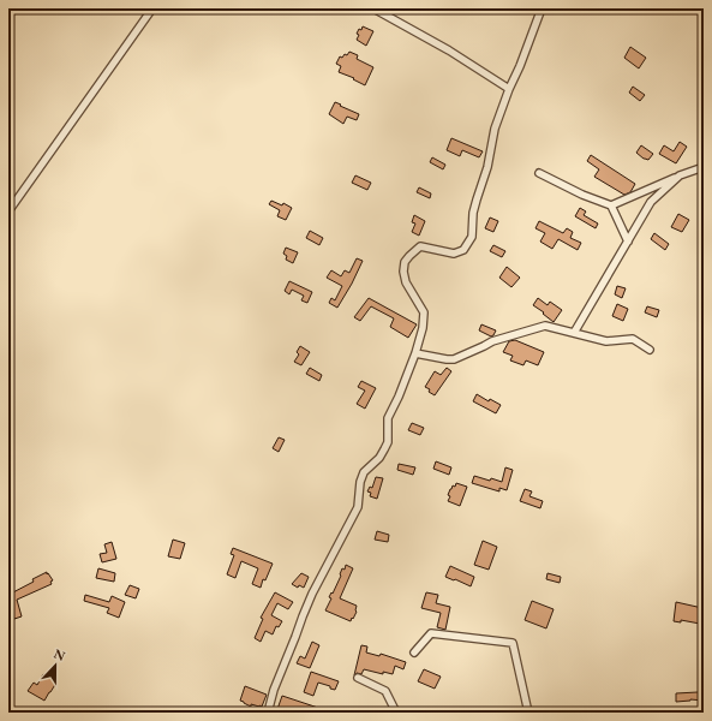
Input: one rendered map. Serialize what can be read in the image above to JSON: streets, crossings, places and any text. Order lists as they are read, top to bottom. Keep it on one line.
{"north":"top"}
